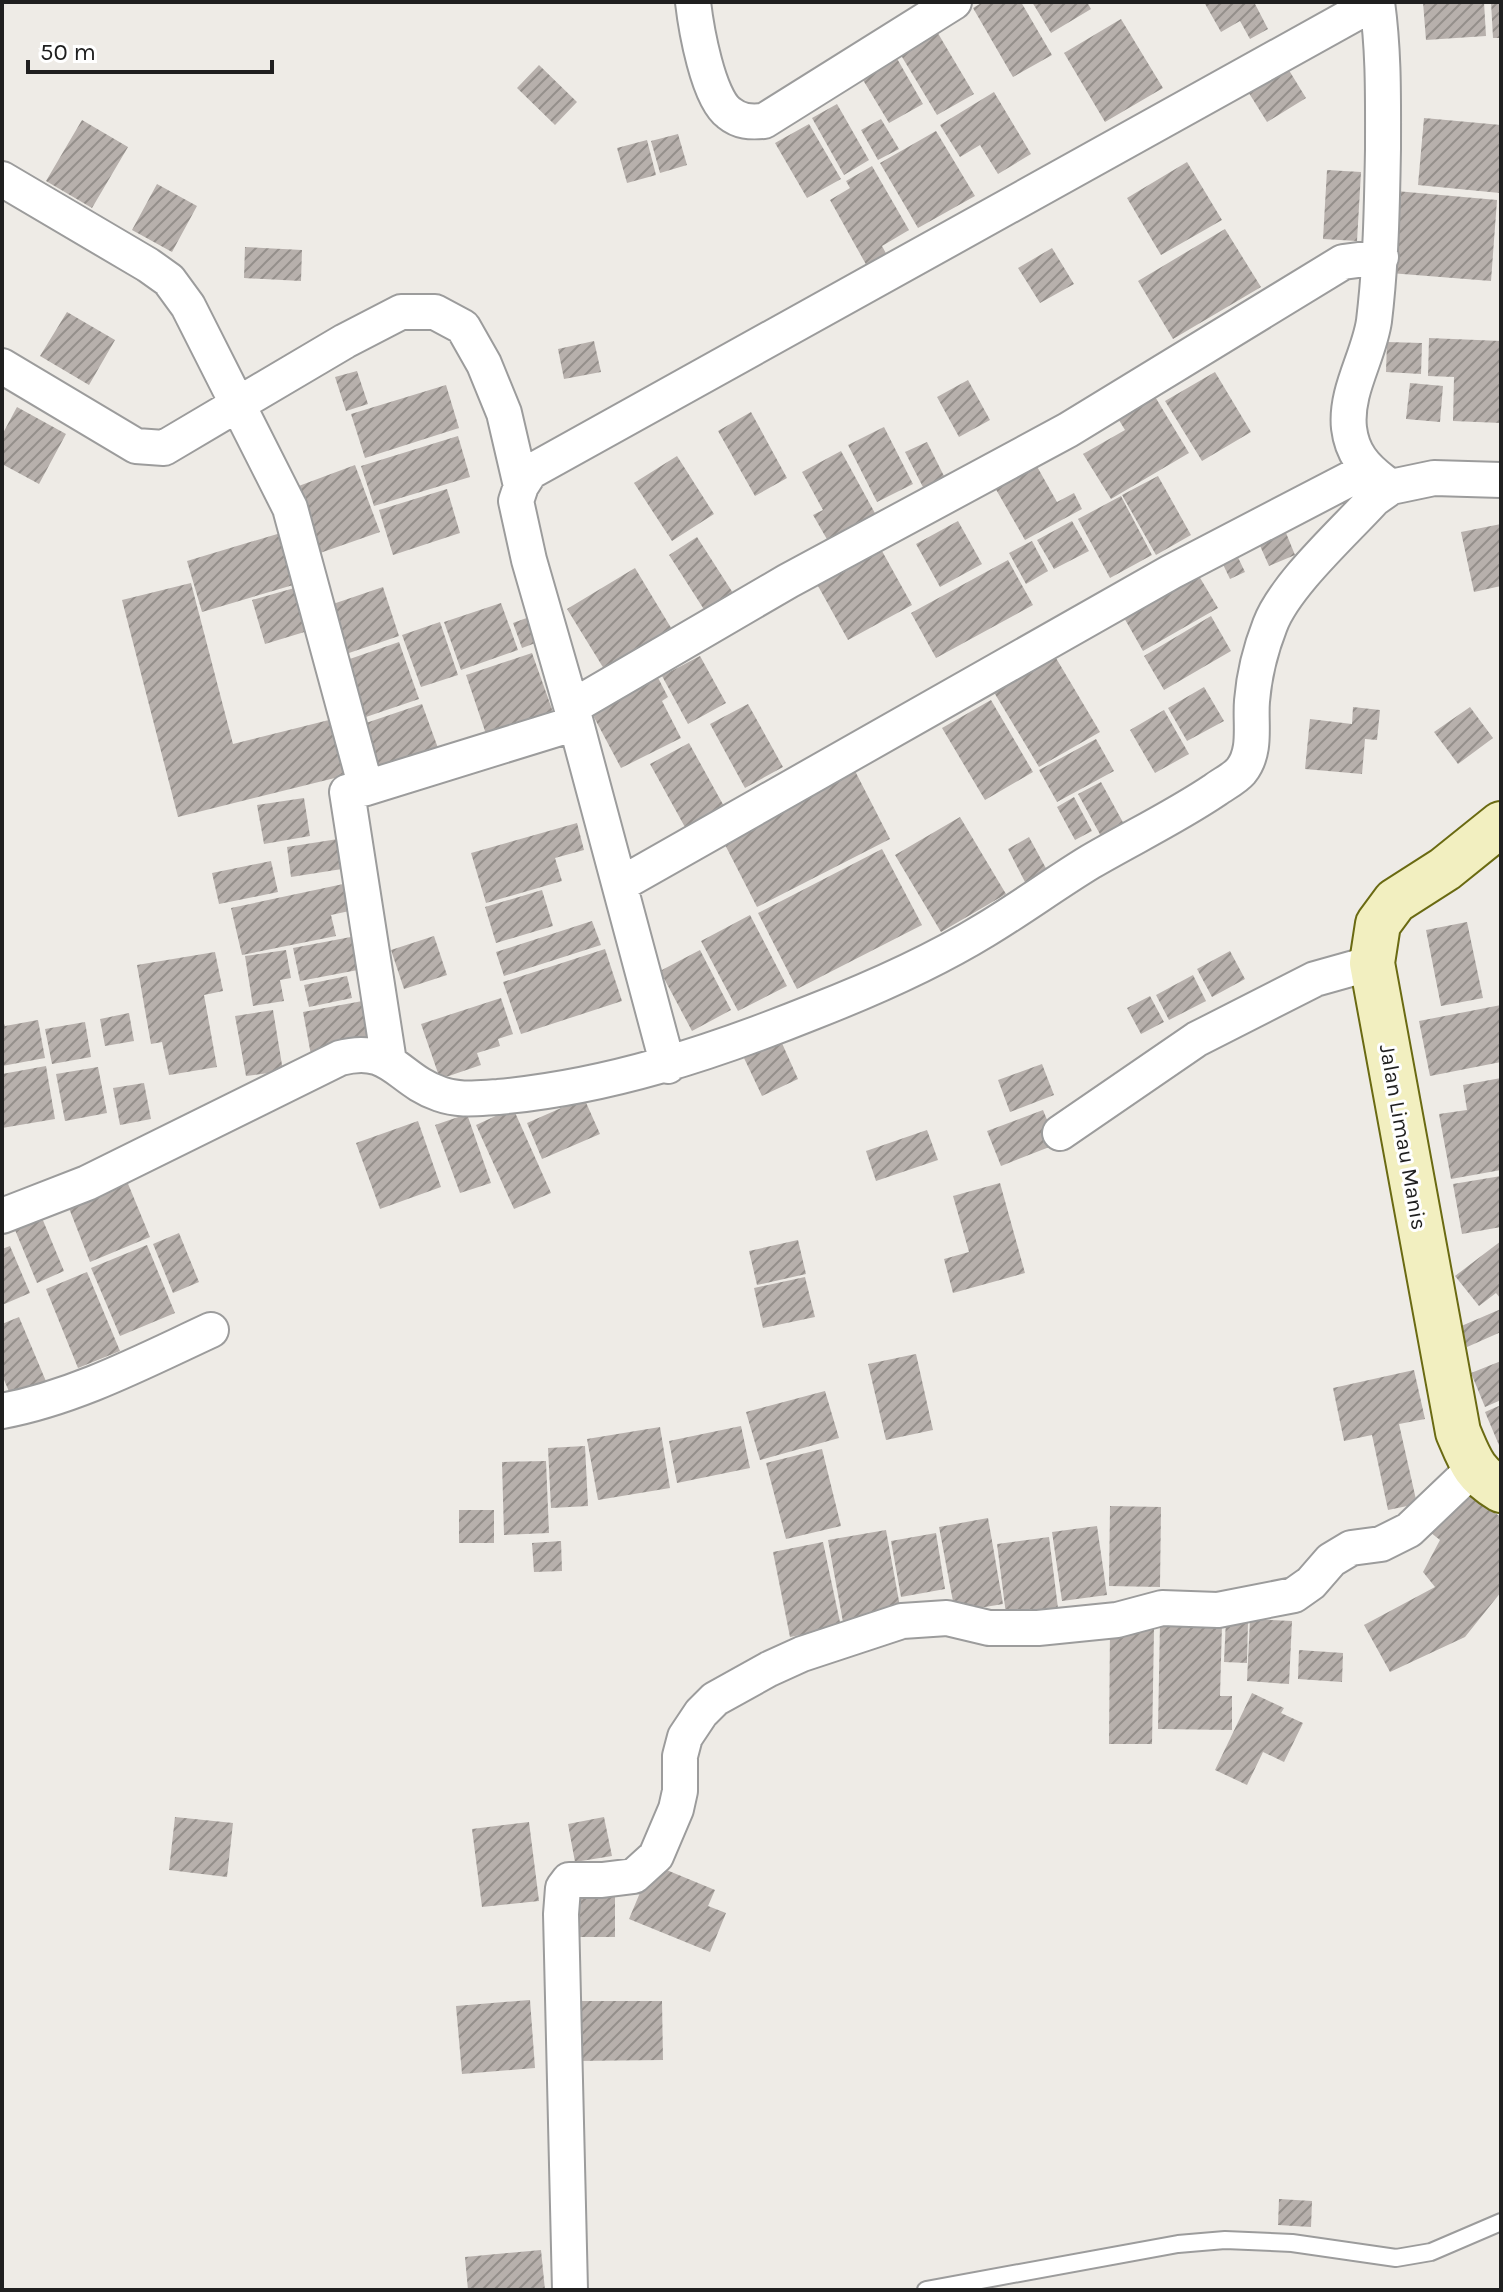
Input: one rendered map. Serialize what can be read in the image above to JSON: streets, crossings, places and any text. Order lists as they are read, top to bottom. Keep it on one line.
{"streets":{"street":["Jalan Limau Manis"]},"scale_bar":"50 m"}
